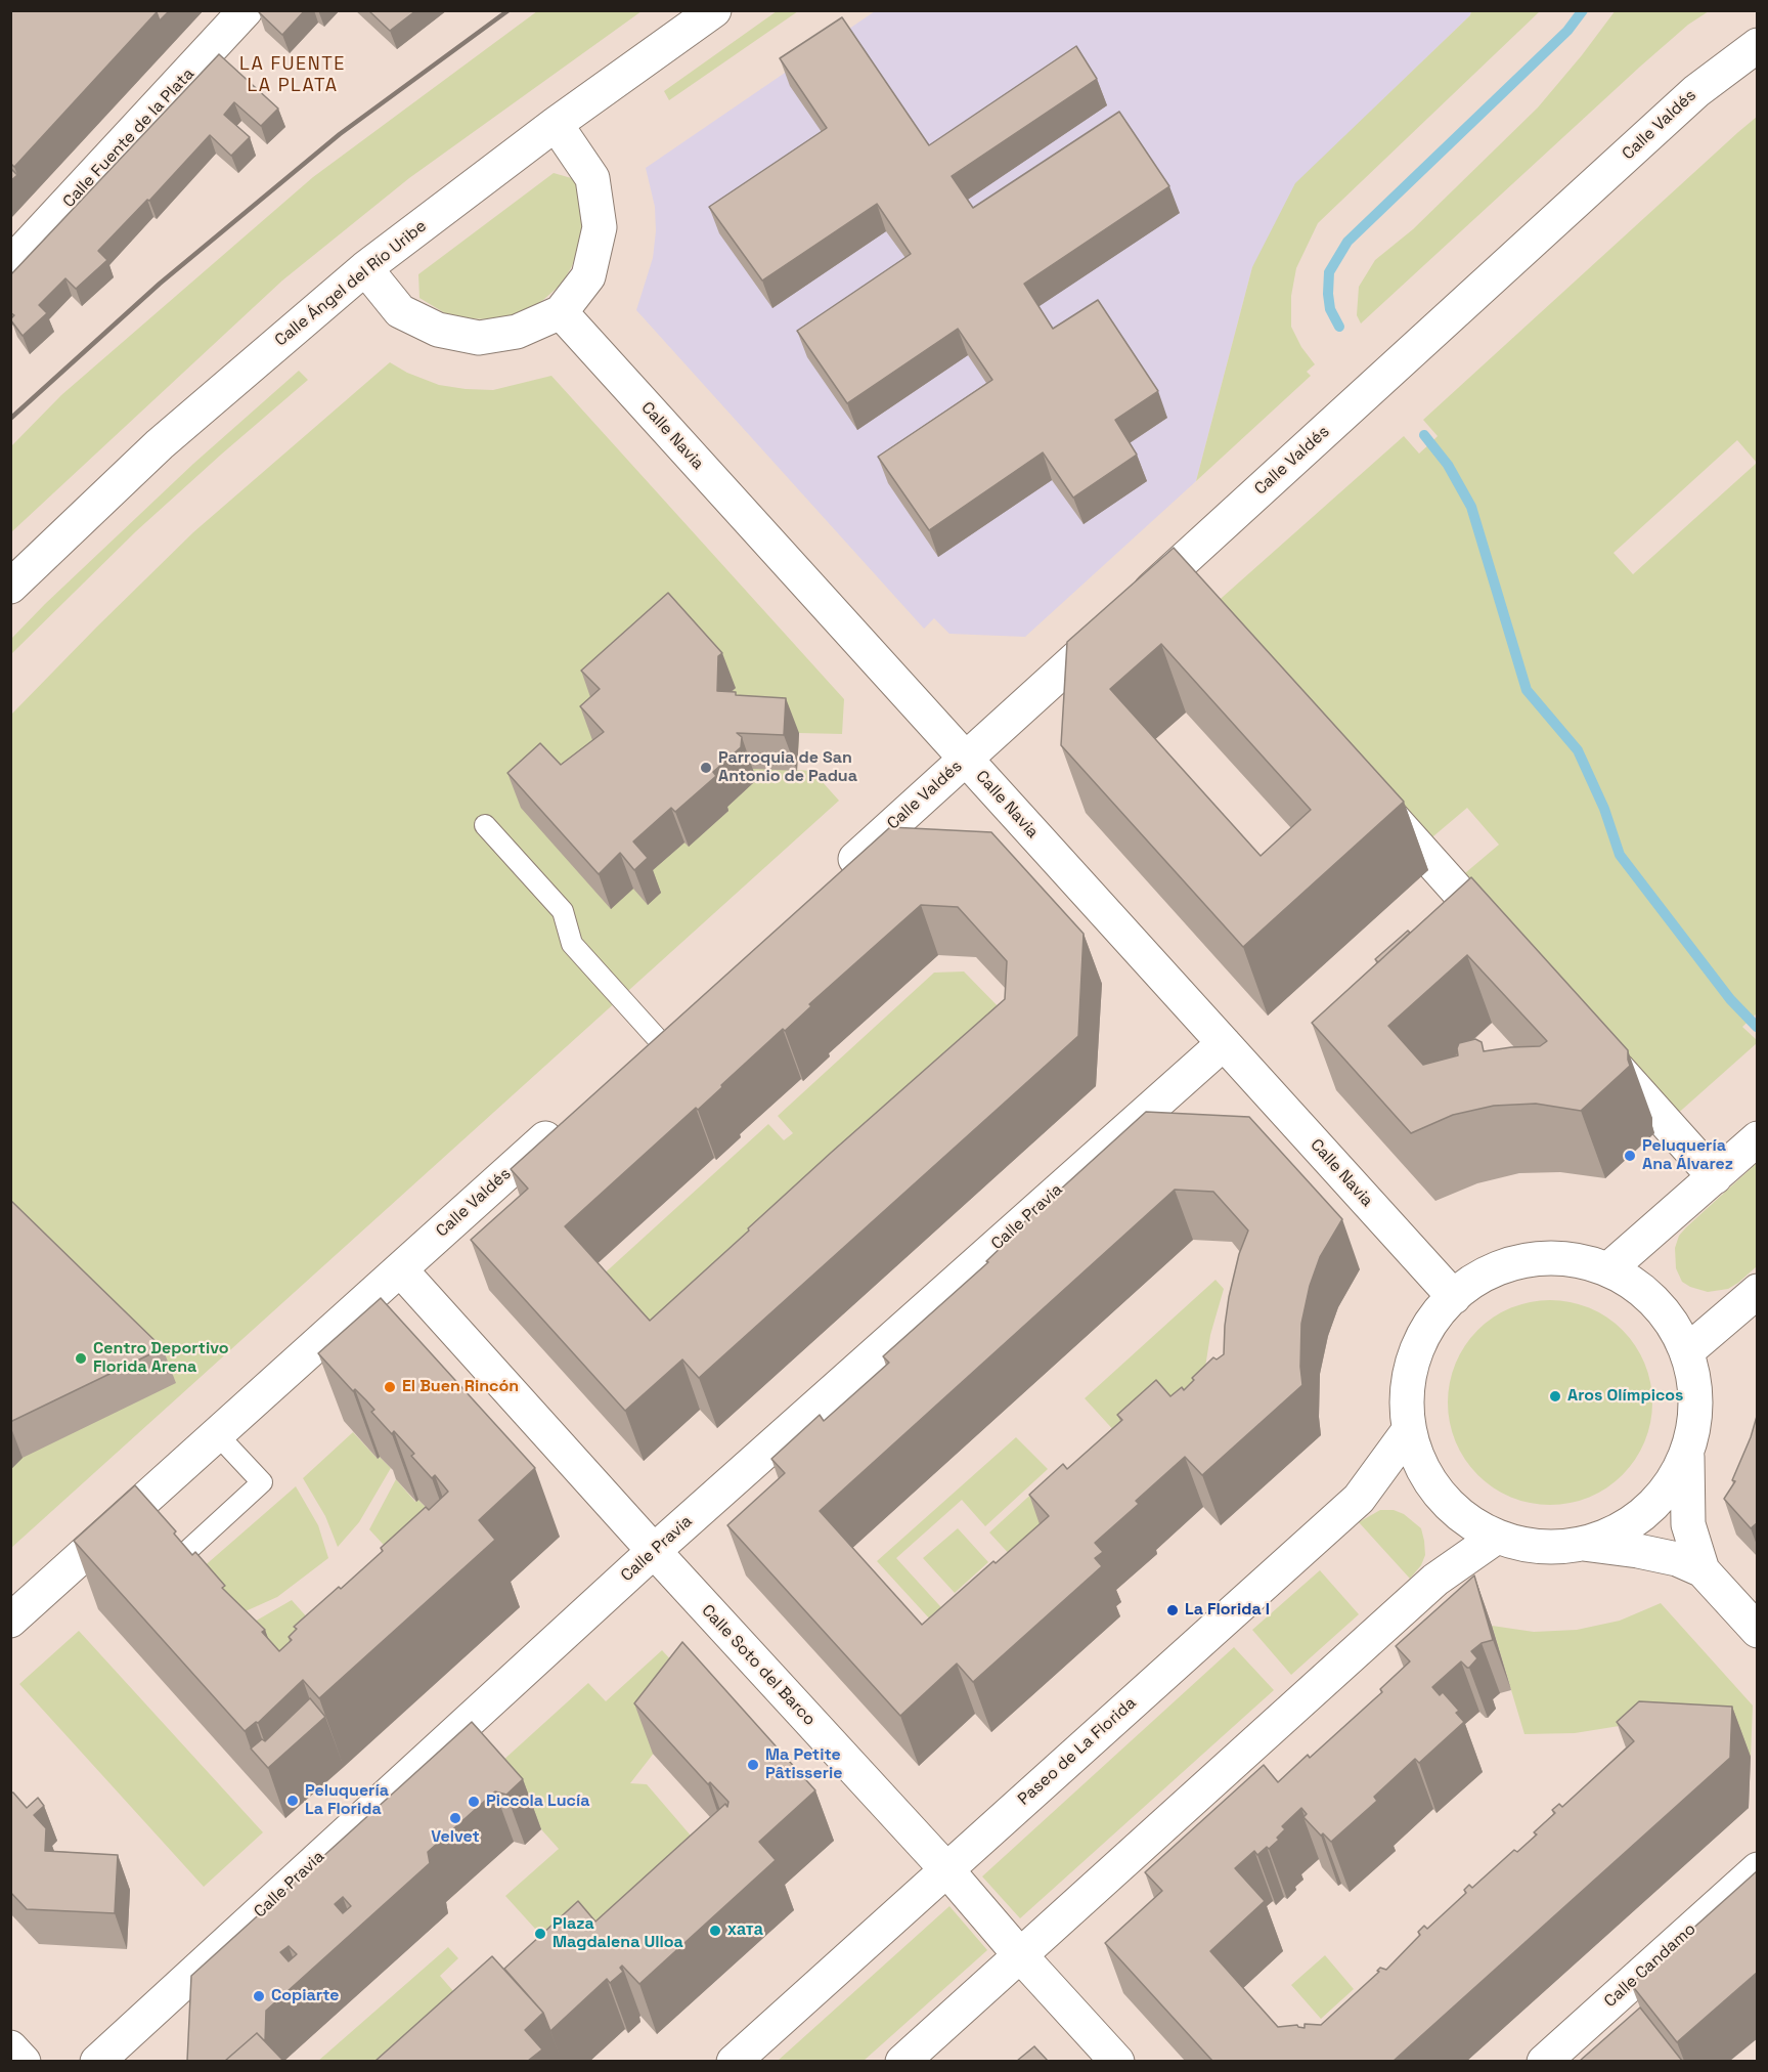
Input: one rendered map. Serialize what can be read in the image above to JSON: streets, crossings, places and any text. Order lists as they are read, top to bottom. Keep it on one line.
{"streets":{"street":["Calle Valdés","Calle Fuente de la Plata","Calle Ángel del Río Uribe","Calle Navia","Calle Pravia","Calle Soto del Barco","Paseo de La Florida","Calle Candamo"]},"crossings":[["Calle Valdés","Calle Navia"],["Calle Valdés","Calle Soto del Barco"],["Calle Navia","Calle Pravia"],["Calle Pravia","Calle Soto del Barco"],["Calle Soto del Barco","Paseo de La Florida"]],"districts":["LA FUENTE LA PLATA"],"places":["Parroquia de San Antonio de Padua","Peluquería Ana Álvarez","Centro Deportivo Florida Arena","El Buen Rincón","Aros Olímpicos","La Florida I","Ma Petite Pâtisserie","Peluquería La Florida","Piccola Lucía","Velvet","хата","Plaza Magdalena Ulloa","Copiarte"]}
